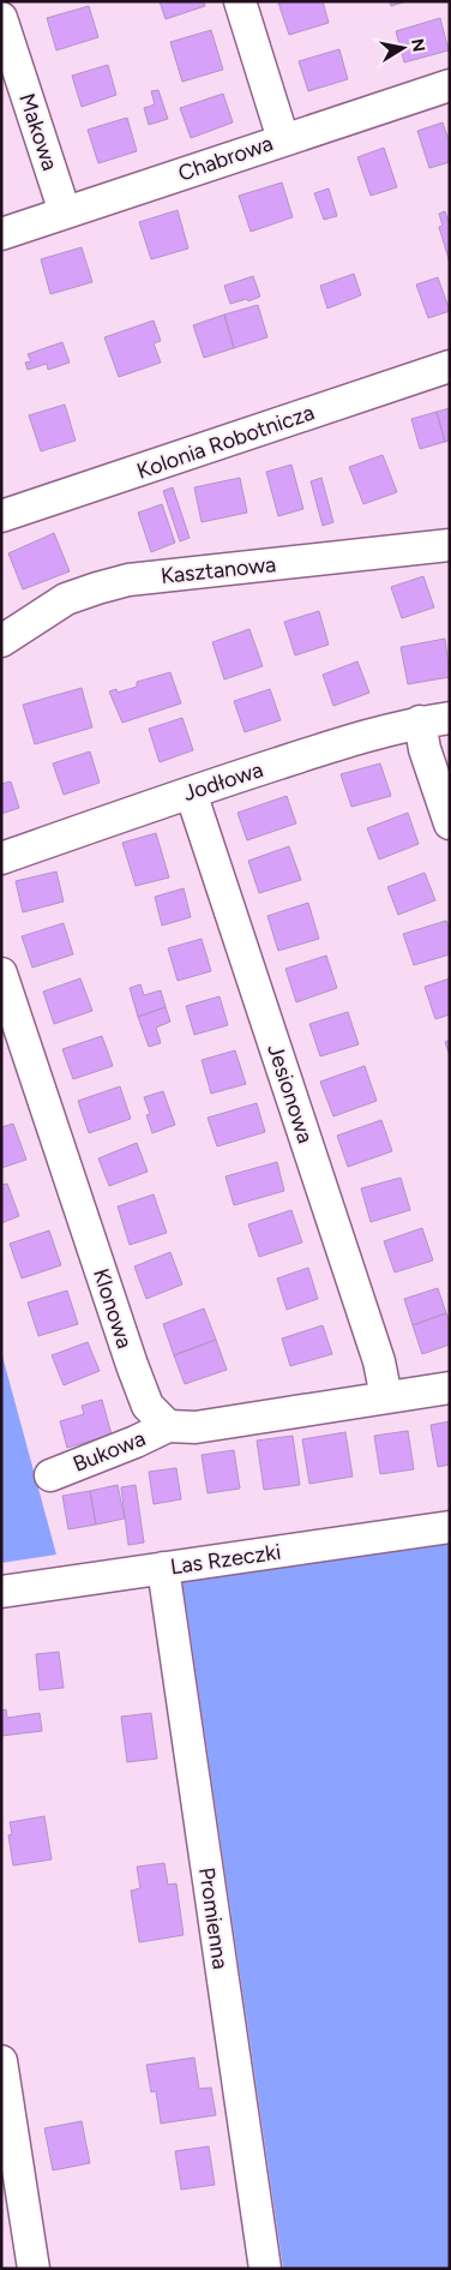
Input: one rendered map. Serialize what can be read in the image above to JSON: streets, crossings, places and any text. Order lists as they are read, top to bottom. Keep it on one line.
{"streets":{"street":["Makowa","Chabrowa","Kolonia Robotnicza","Kasztanowa","Jodłowa","Jesionowa","Klonowa","Bukowa","Las Rzeczki","Promienna"]},"crossings":[["Makowa","Chabrowa"],["Jodłowa","Jesionowa"],["Klonowa","Bukowa"],["Las Rzeczki","Promienna"]],"north":"right"}
